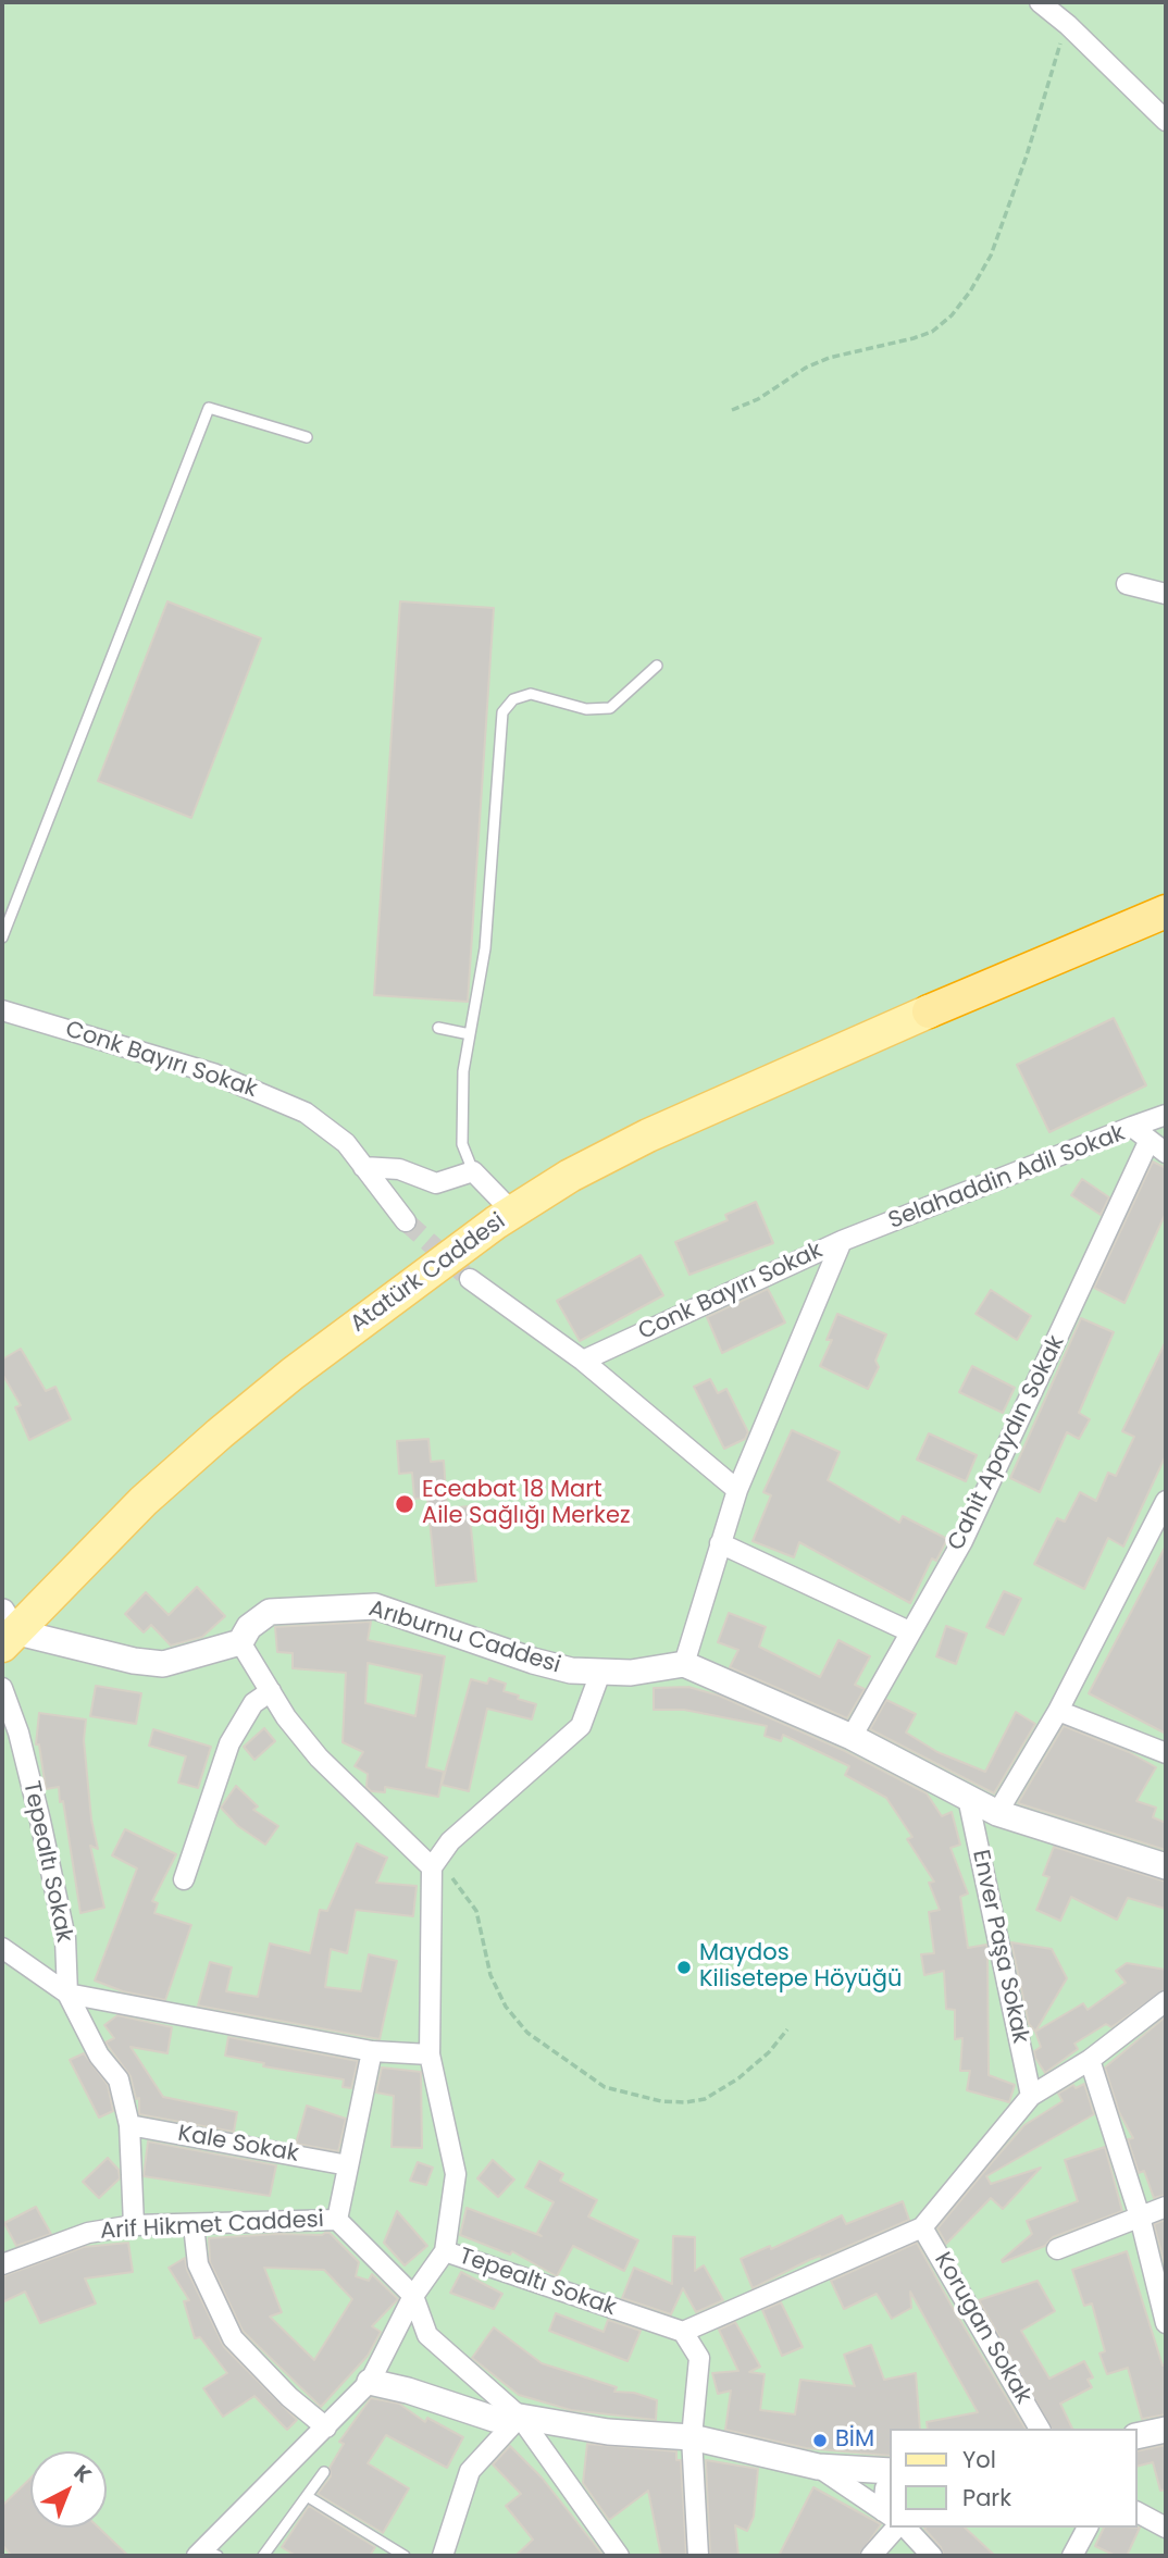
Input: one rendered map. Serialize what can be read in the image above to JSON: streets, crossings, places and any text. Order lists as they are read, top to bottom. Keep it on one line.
{"streets":{"main road":["Atatürk Caddesi"],"street":["Conk Bayırı Sokak","Selahaddin Adil Sokak","Cahit Apaydın Sokak","Arıburnu Caddesi","Tepealtı Sokak","Enver Paşa Sokak","Kale Sokak","Arif Hikmet Caddesi","Korugan Sokak"]},"crossings":[["Conk Bayırı Sokak","Selahaddin Adil Sokak"],["Conk Bayırı Sokak","Arıburnu Caddesi"],["Selahaddin Adil Sokak","Cahit Apaydın Sokak"]],"places":["Eceabat 18 Mart Aile Sağlığı Merkez","Maydos Kilisetepe Höyüğü","BİM"],"legend":["Yol","Park"],"north":"top right"}
